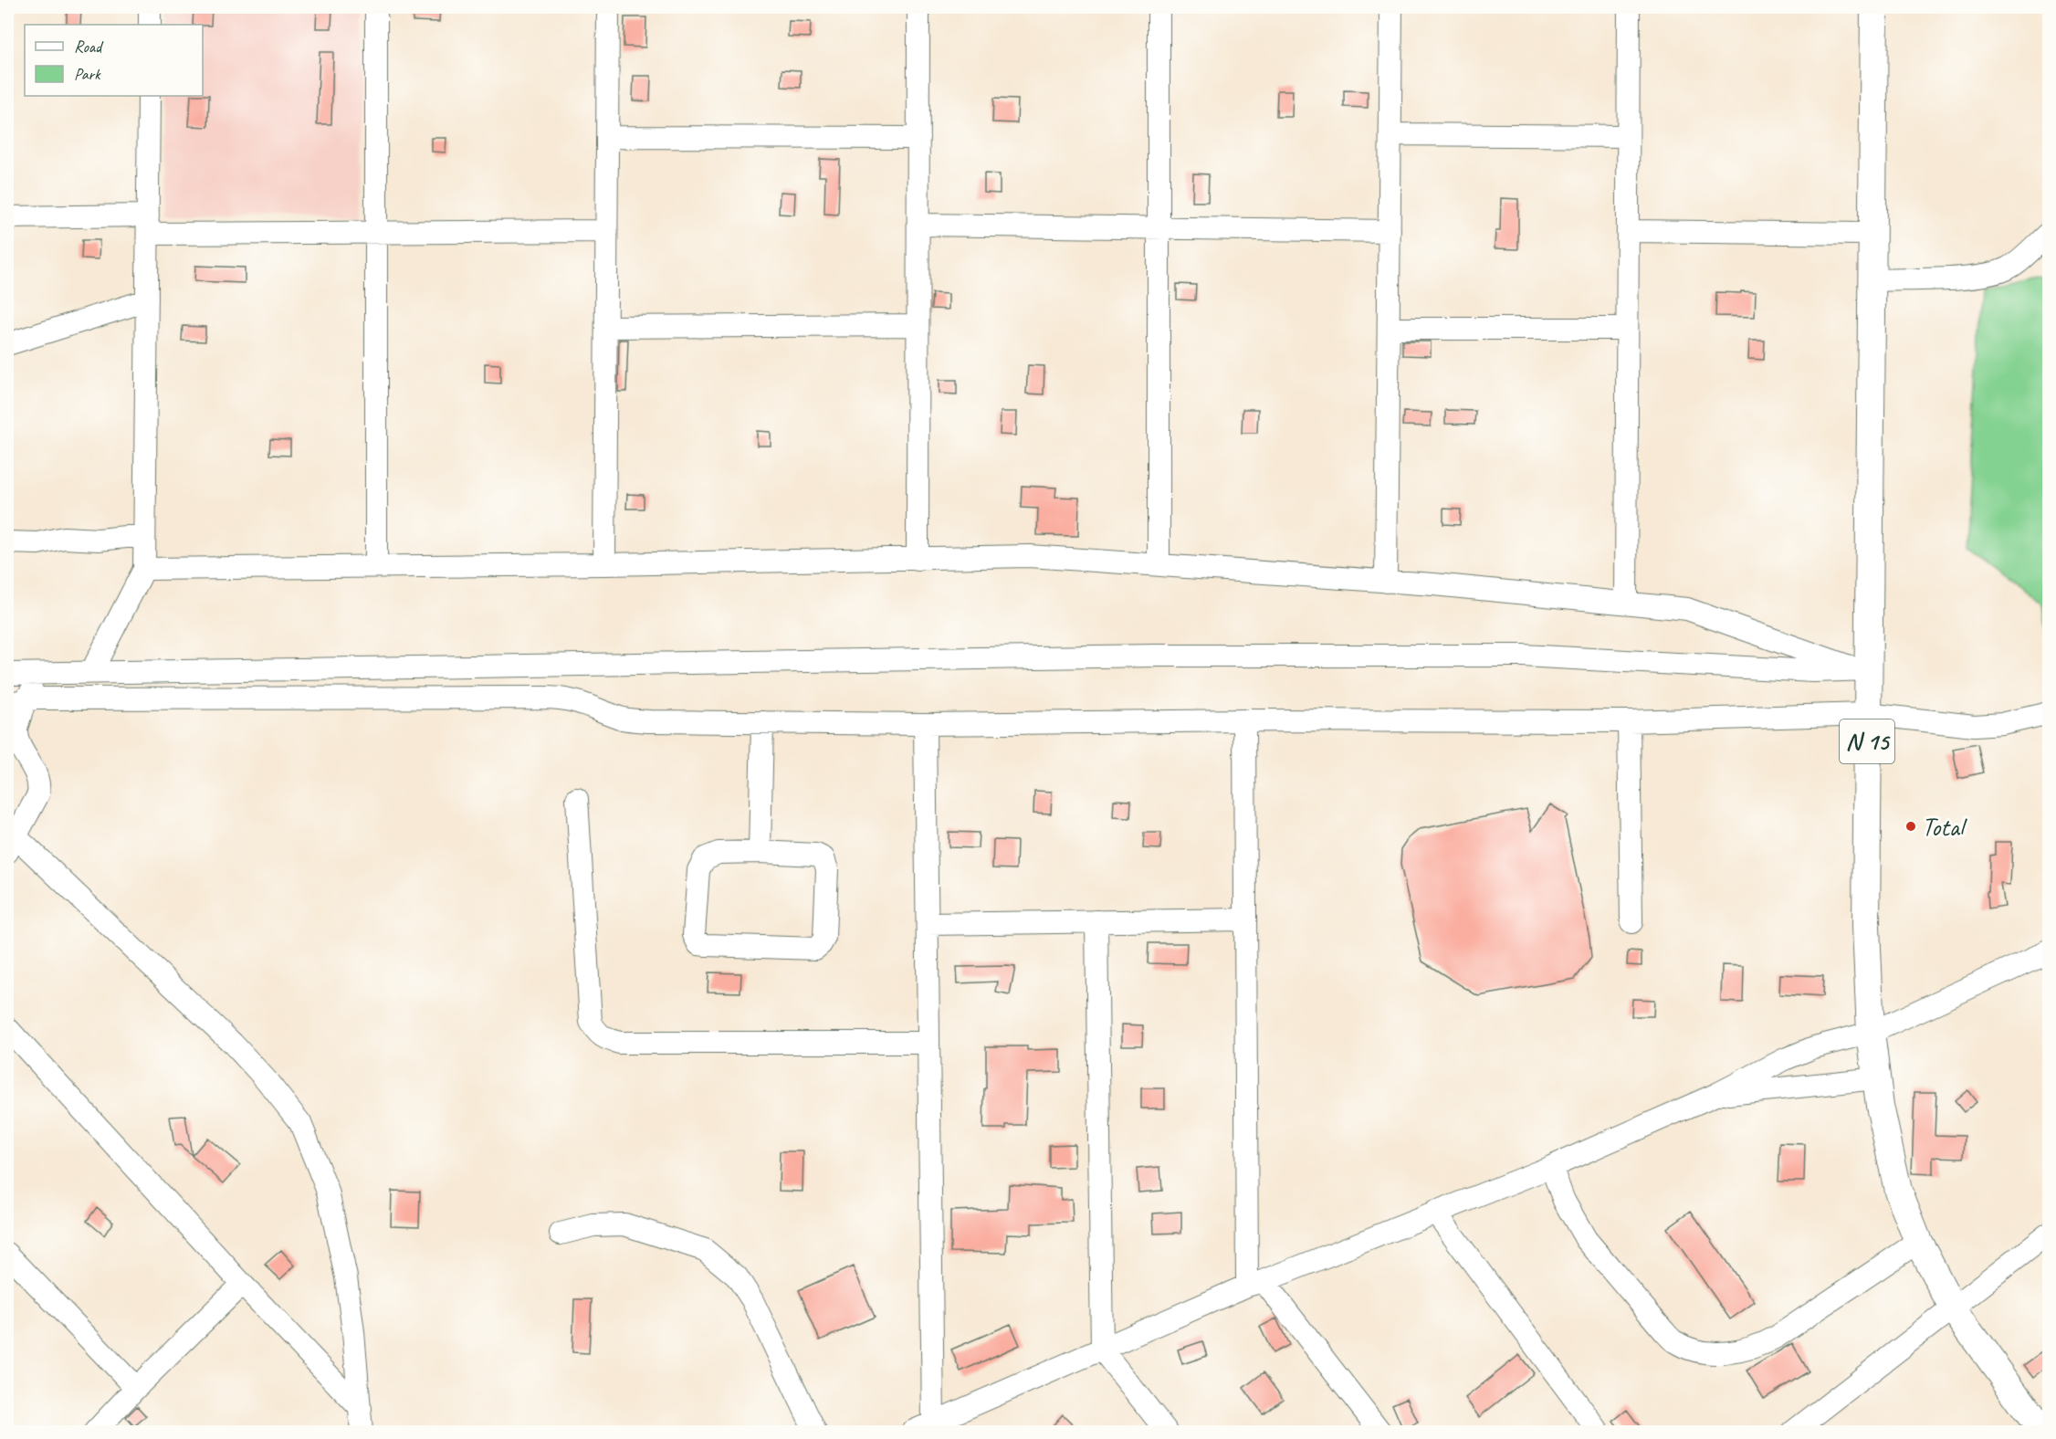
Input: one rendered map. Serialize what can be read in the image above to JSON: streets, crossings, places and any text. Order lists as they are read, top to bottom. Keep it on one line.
{"streets":{"main road":["N 15"]},"places":["Total"],"legend":["Road","Park"]}
